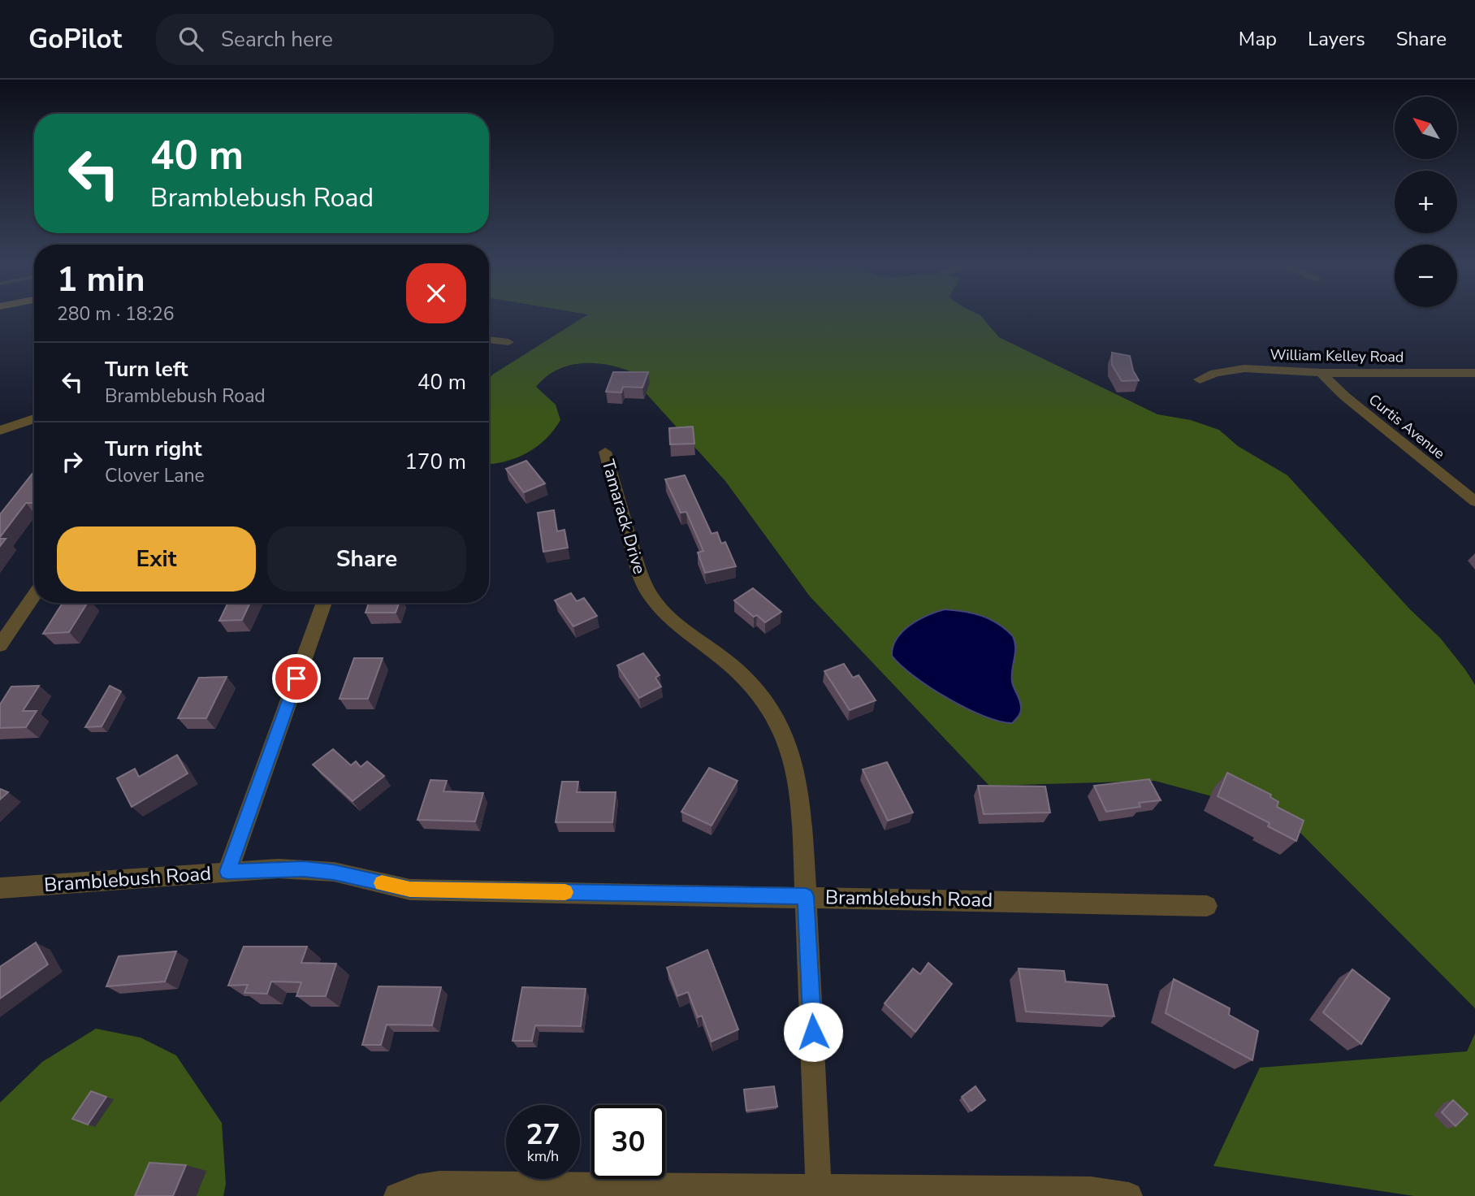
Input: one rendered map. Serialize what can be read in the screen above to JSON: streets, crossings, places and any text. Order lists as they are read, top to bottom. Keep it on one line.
{"streets":{"street":["William Kelley Road","Curtis Avenue","Tamarack Drive","Bramblebush Road"]},"crossings":[["William Kelley Road","Curtis Avenue"],["Tamarack Drive","Bramblebush Road"]],"north":"top left","page":{"header":"GoPilot","search":"Search here","nav":["Map","Layers","Share"],"map_buttons":["+","−"],"turn":["40 m","Bramblebush Road"],"heading":["1 min","280 m · 18:26"],"list":[{"name":"Turn left","note":"Bramblebush Road","value":"40 m"},{"name":"Turn right","note":"Clover Lane","value":"170 m"}],"buttons":["Exit","Share"],"speed":"27 km/h","limit":"30"}}
